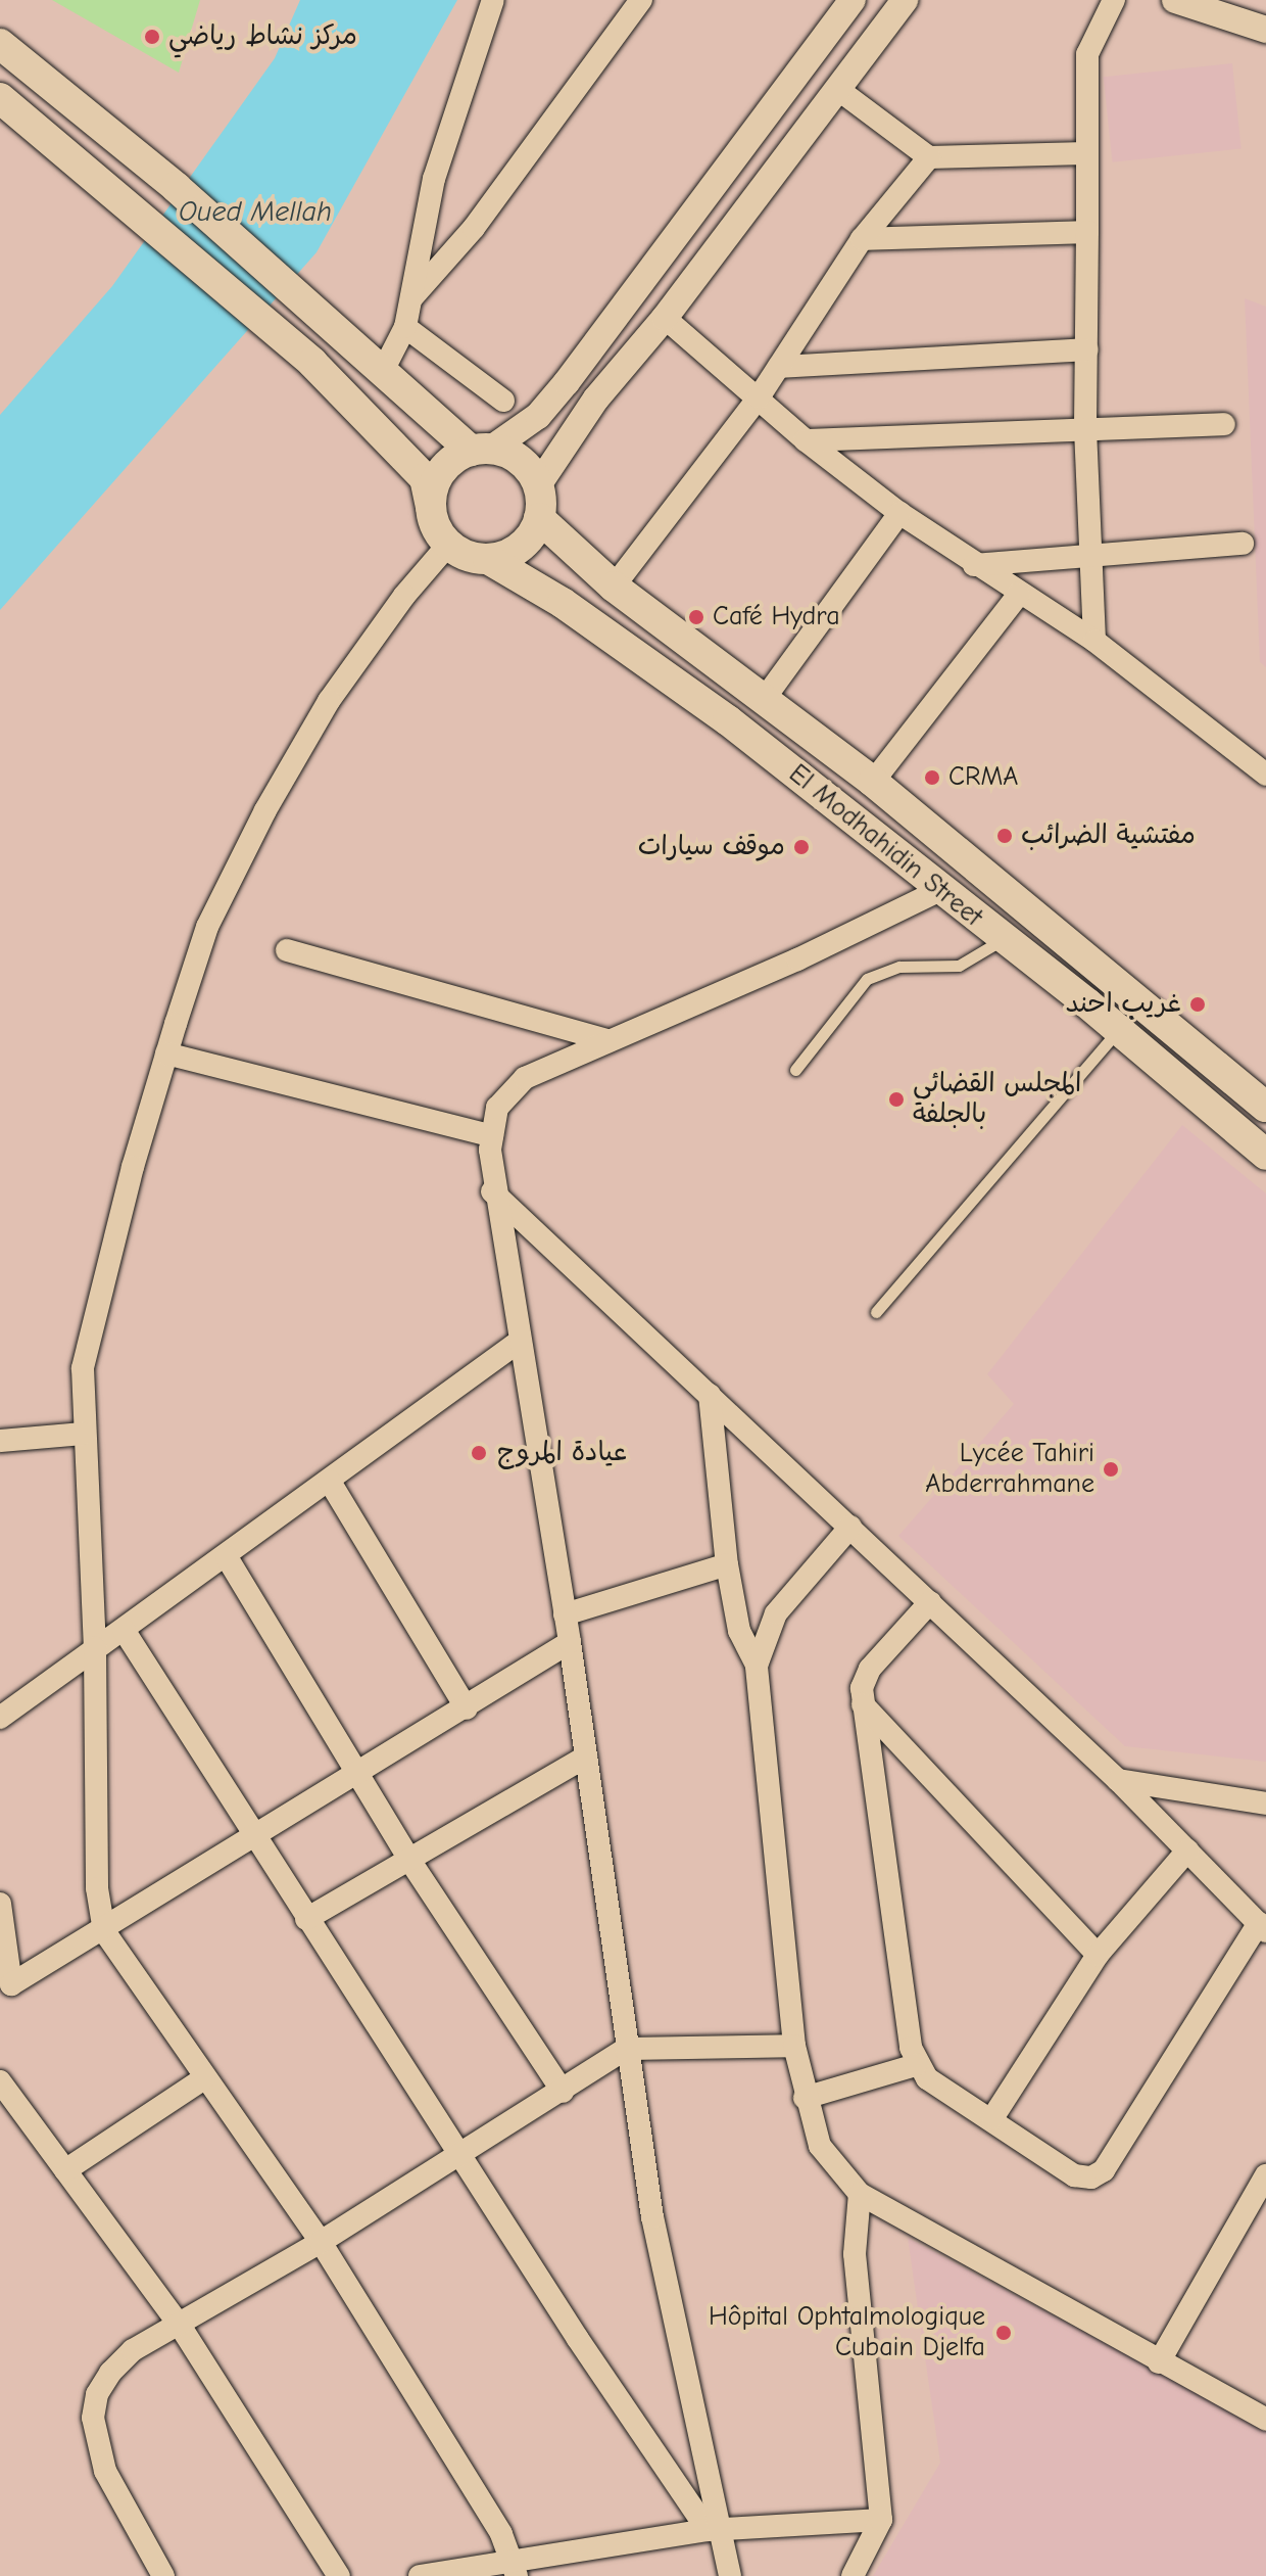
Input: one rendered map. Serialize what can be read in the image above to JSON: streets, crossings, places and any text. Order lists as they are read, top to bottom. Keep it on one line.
{"streets":{"main road":["El Modhahidin Street"]},"water":["Oued Mellah"],"places":["مركز نشاط رياضي","Café Hydra","CRMA","مفتشية الضرائب","موقف سيارات","غريب احند","المجلس القضائي بالجلفة","عيادة المروج","Lycée Tahiri Abderrahmane","Hôpital Ophtalmologique Cubain Djelfa"]}
